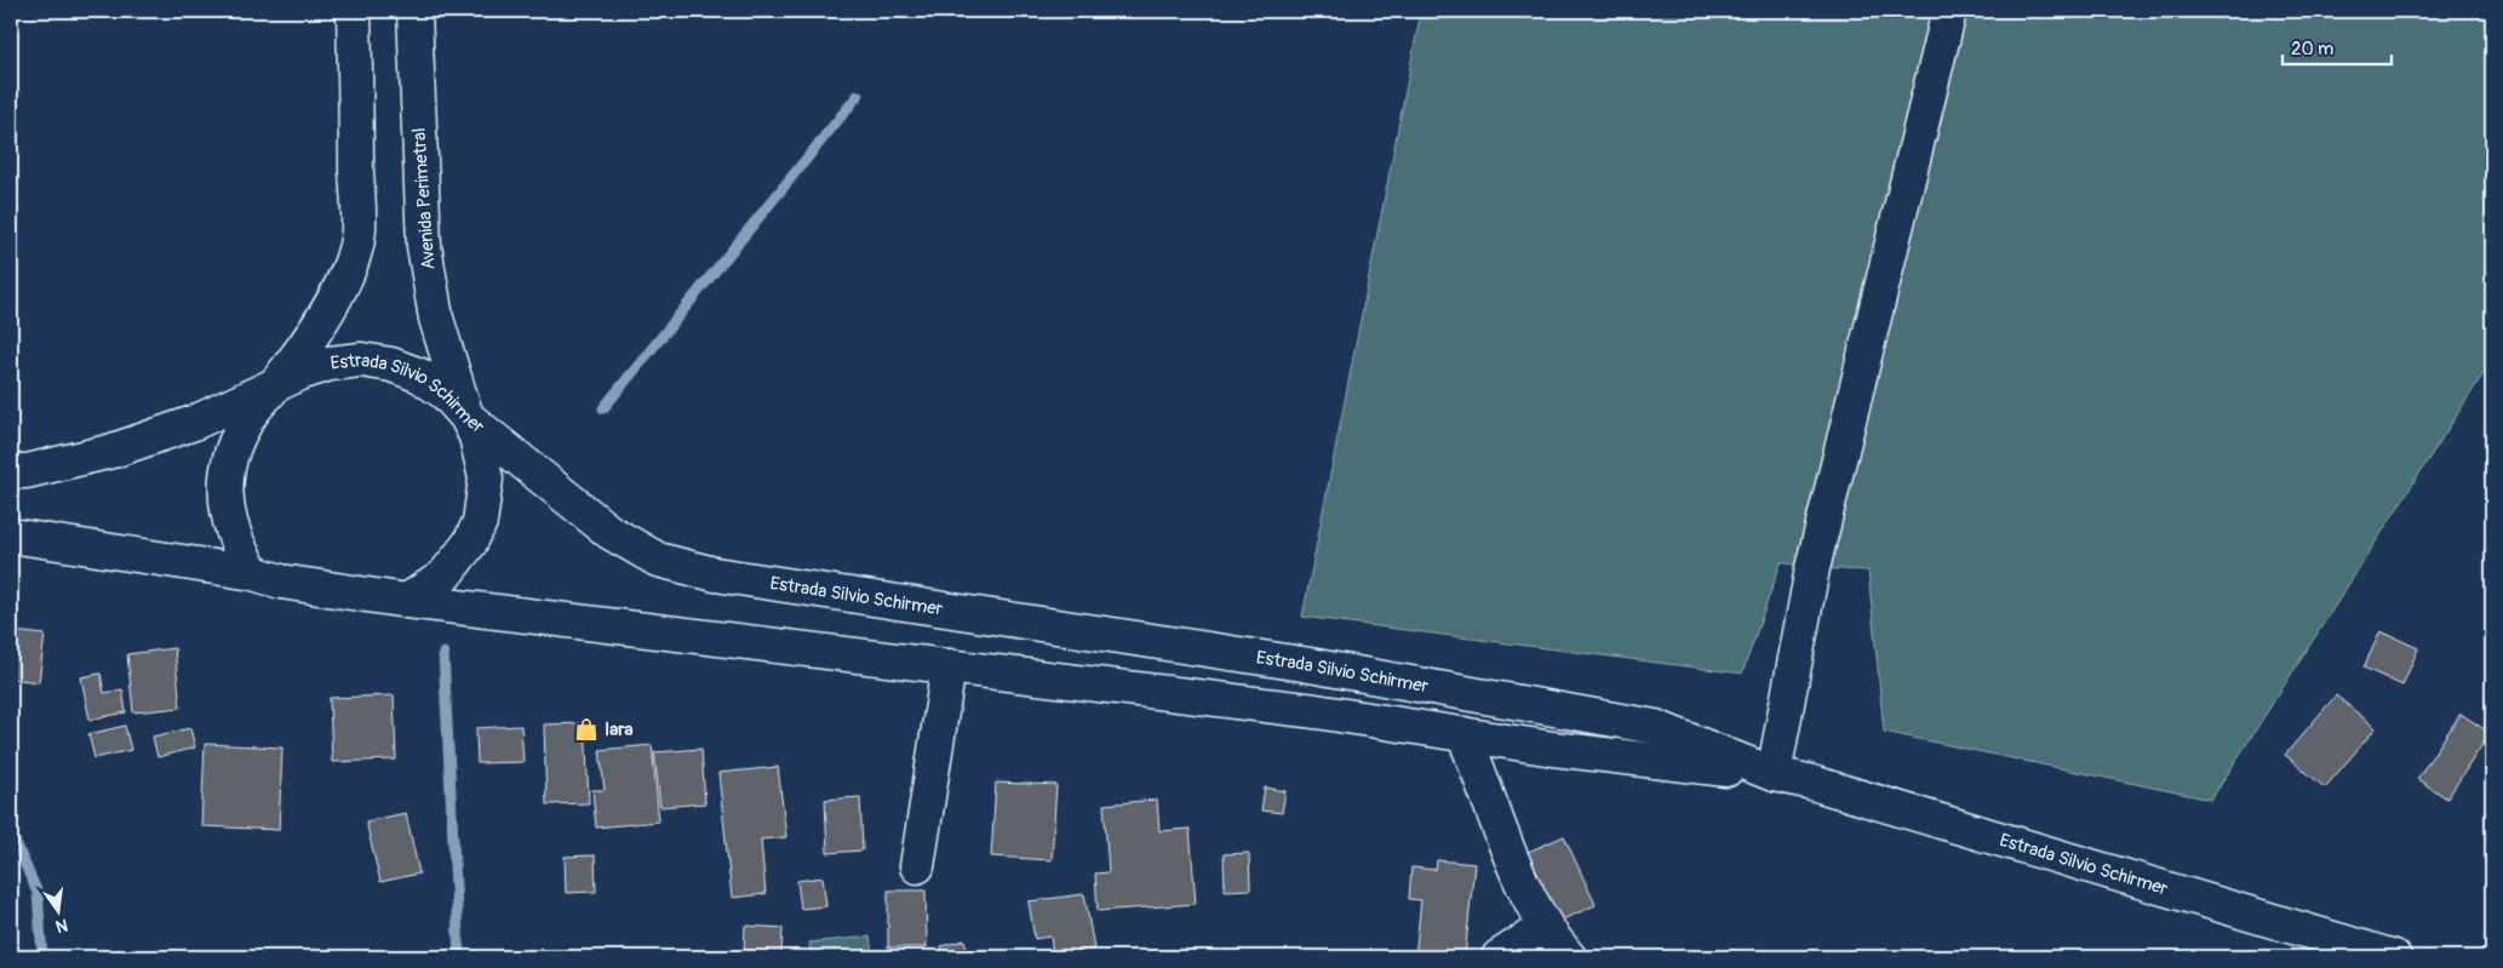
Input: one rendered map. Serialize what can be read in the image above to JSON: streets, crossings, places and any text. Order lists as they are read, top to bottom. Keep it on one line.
{"streets":{"street":["Avenida Perimetral","Estrada Silvio Schirmer"]},"crossings":[["Avenida Perimetral","Estrada Silvio Schirmer"]],"places":{"shop":["Iara"]},"scale_bar":"20 m","north":"bottom"}
